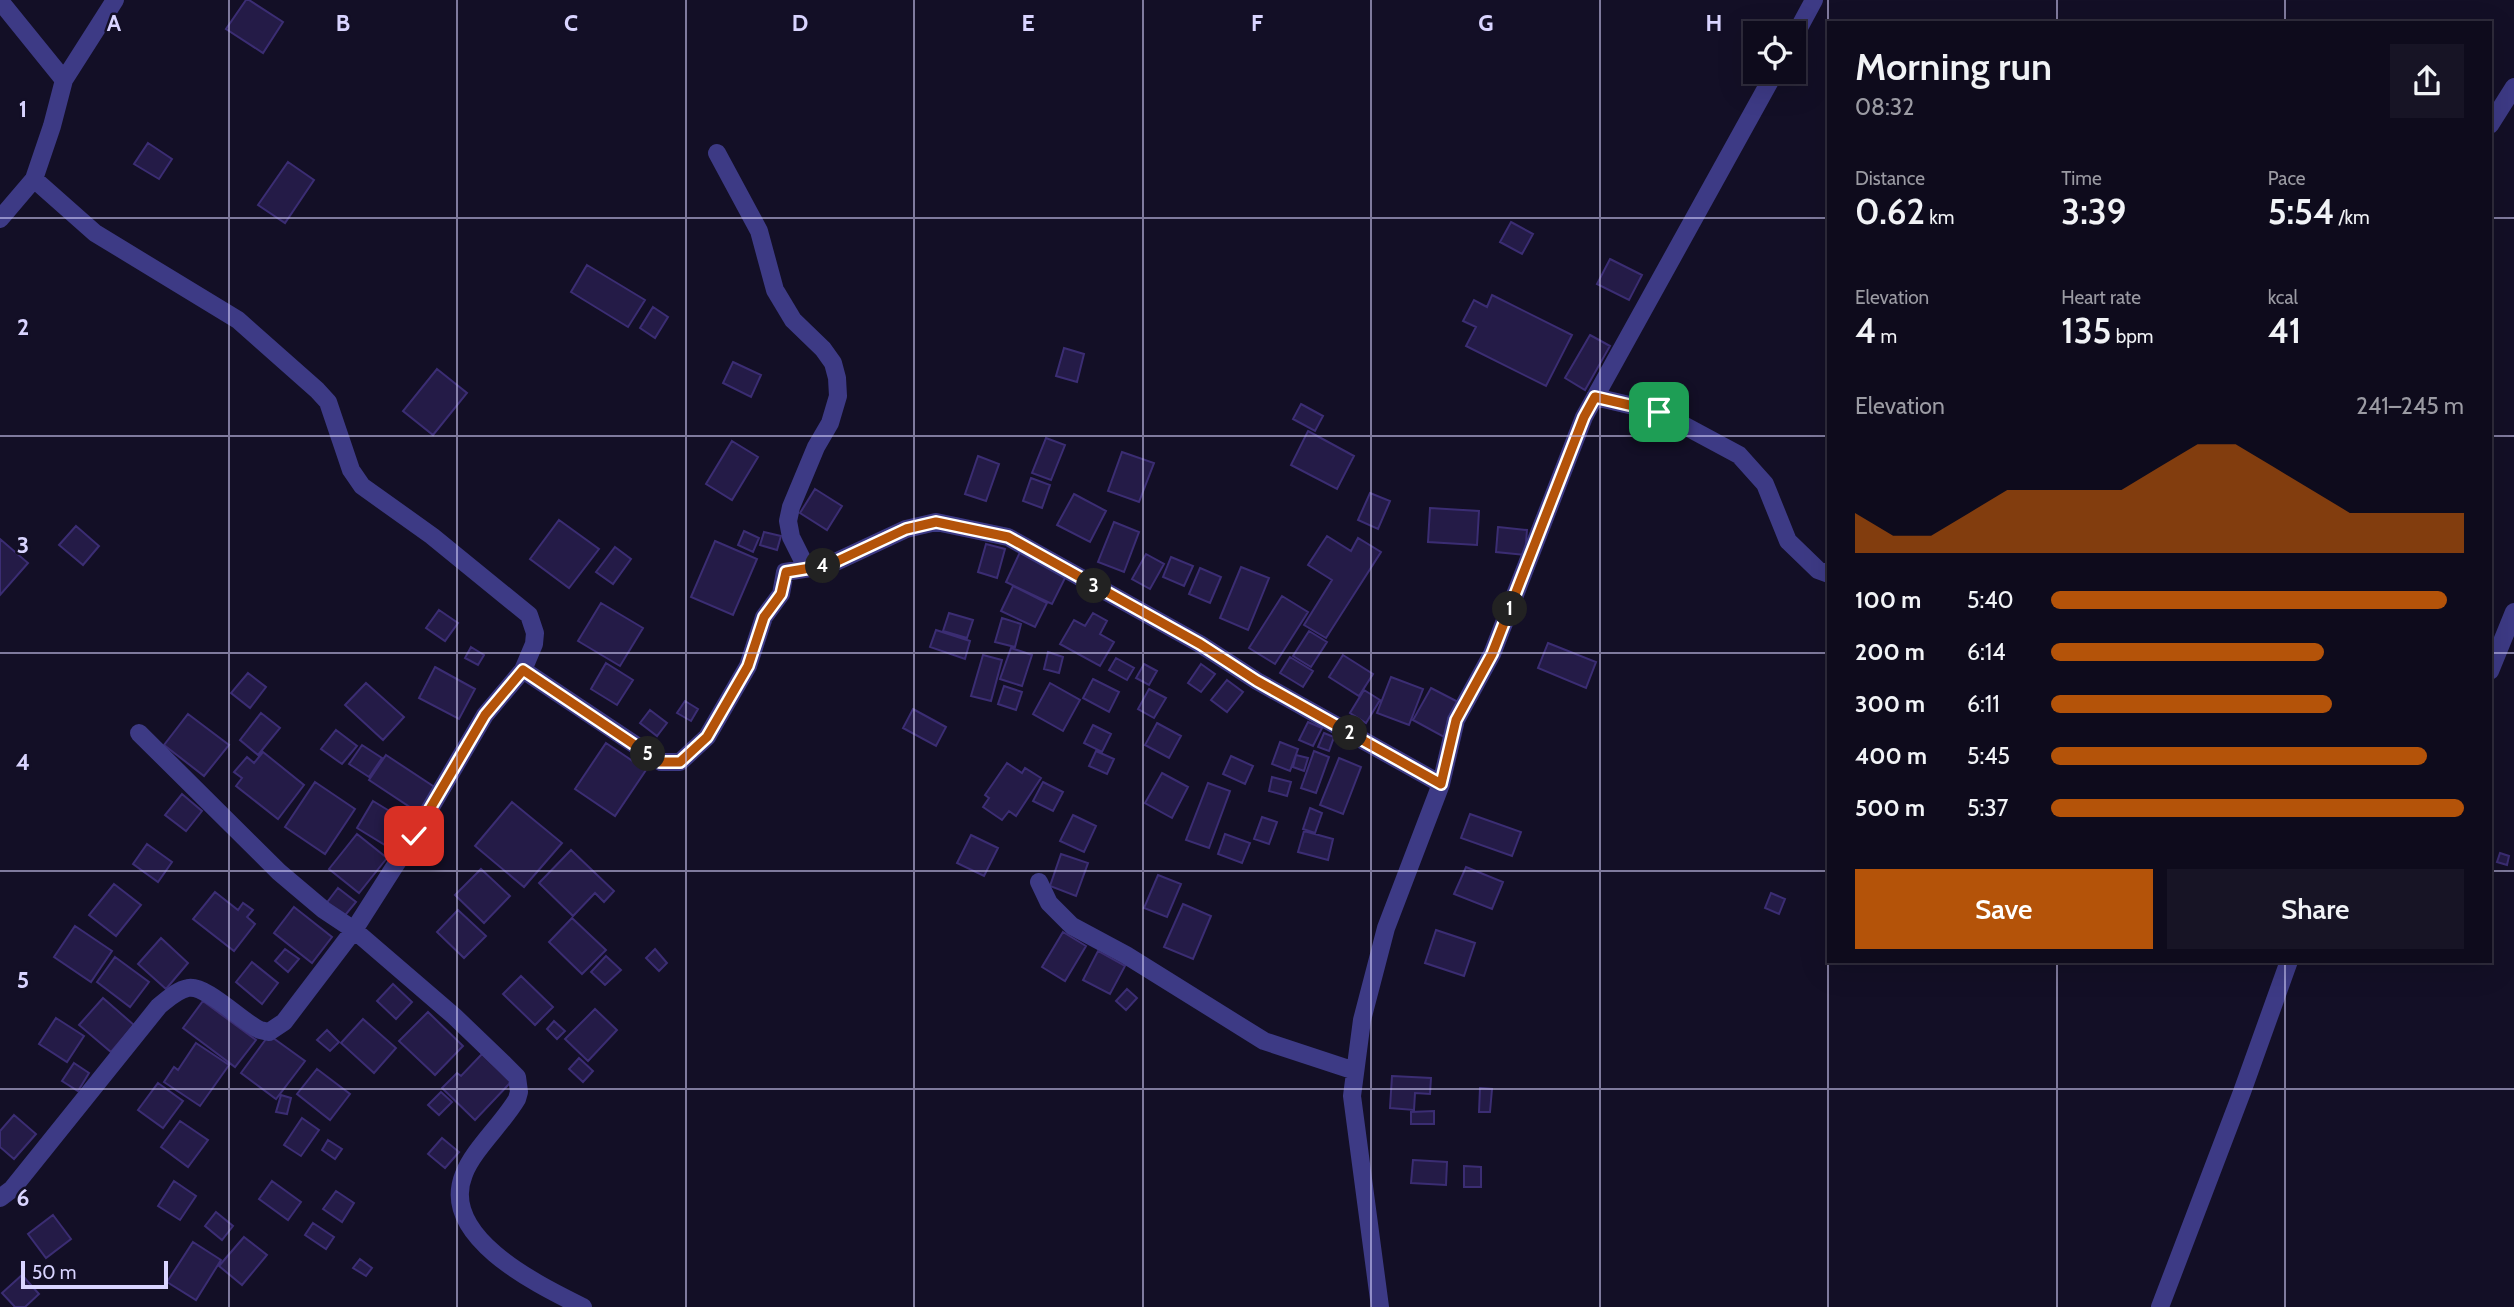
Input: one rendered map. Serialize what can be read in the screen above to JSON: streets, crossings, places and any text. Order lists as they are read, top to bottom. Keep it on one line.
{"scale_bar":"50 m","page":{"heading":["Morning run","08:32"],"stats":[["Distance","0.62 km"],["Time","3:39"],["Pace","5:54 /km"],["Elevation","4 m"],["Heart rate","135 bpm"],["kcal","41"]],"chart":["Elevation","241–245 m"],"pins":["4","3","1","2","5"],"list":[{"name":"100 m","note":"5:40"},{"name":"200 m","note":"6:14"},{"name":"300 m","note":"6:11"},{"name":"400 m","note":"5:45"},{"name":"500 m","note":"5:37"}],"buttons":["Save","Share"],"scale":"50 m"},"grid":{"columns":["A","B","C","D","E","F","G","H"],"rows":["1","2","3","4","5","6"]}}
